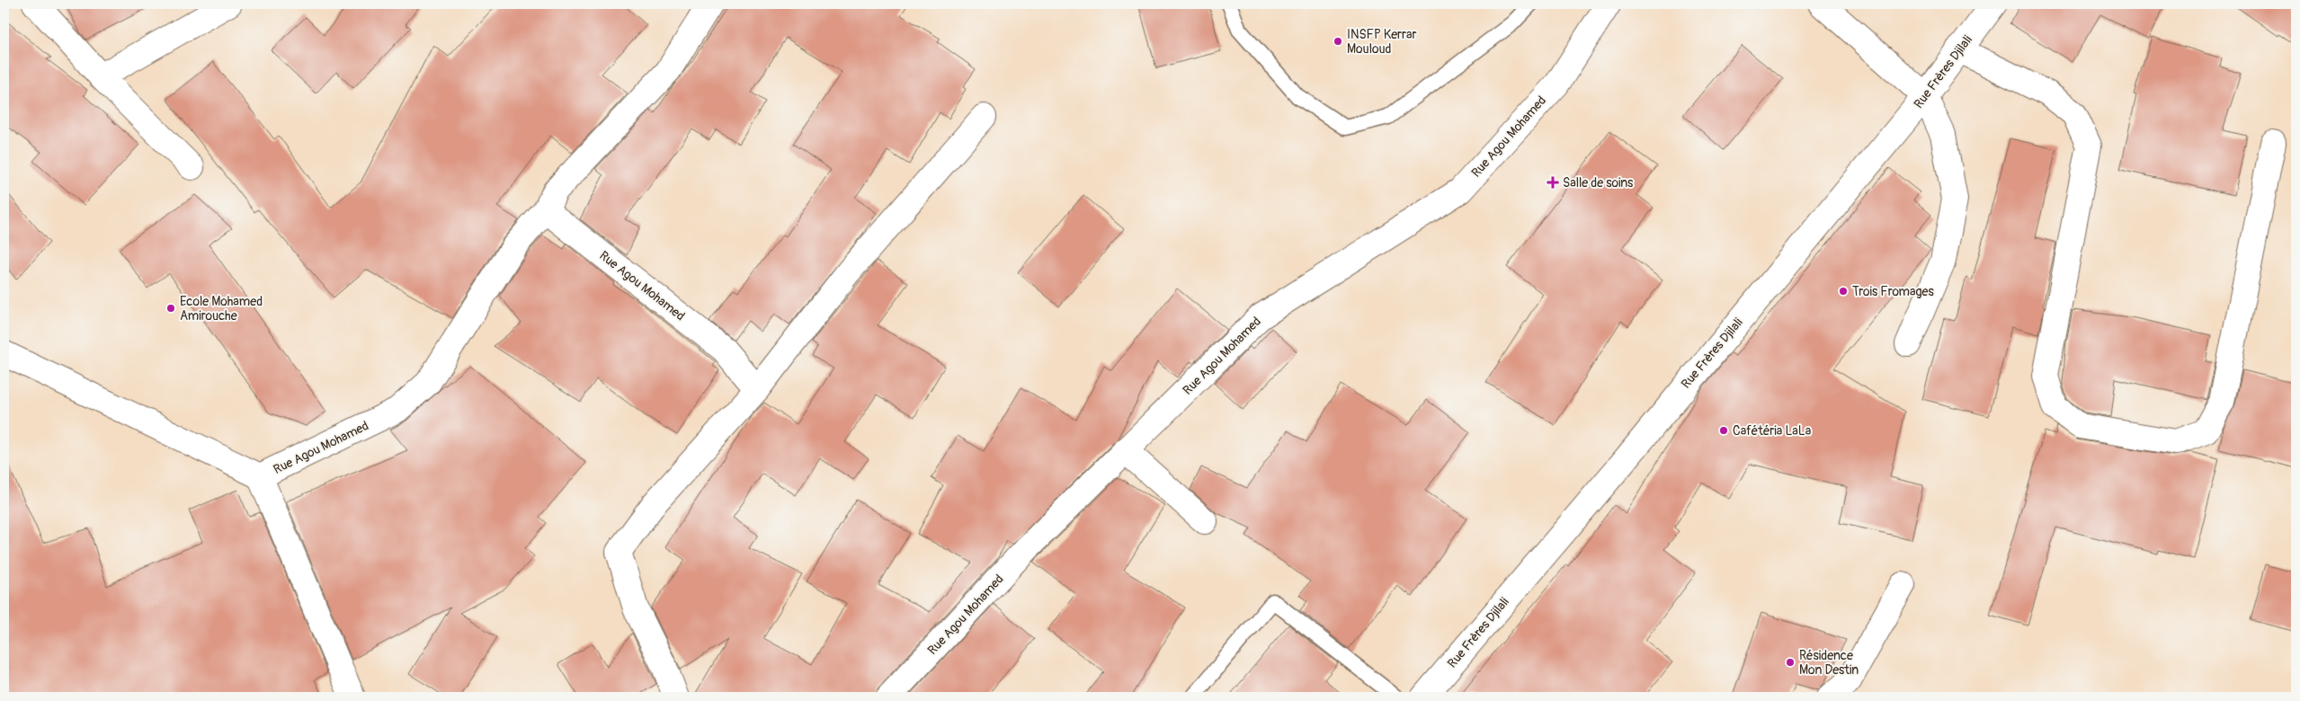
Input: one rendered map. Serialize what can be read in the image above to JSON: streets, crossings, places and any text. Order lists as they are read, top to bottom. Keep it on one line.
{"streets":{"street":["Rue Frères Djilali","Rue Agou Mohamed"]},"places":{"other":["INSFP Kerrar Mouloud","Trois Fromages","Ecole Mohamed Amirouche","Cafétéria LaLa","Résidence Mon Destin"],"health":["Salle de soins"]}}
